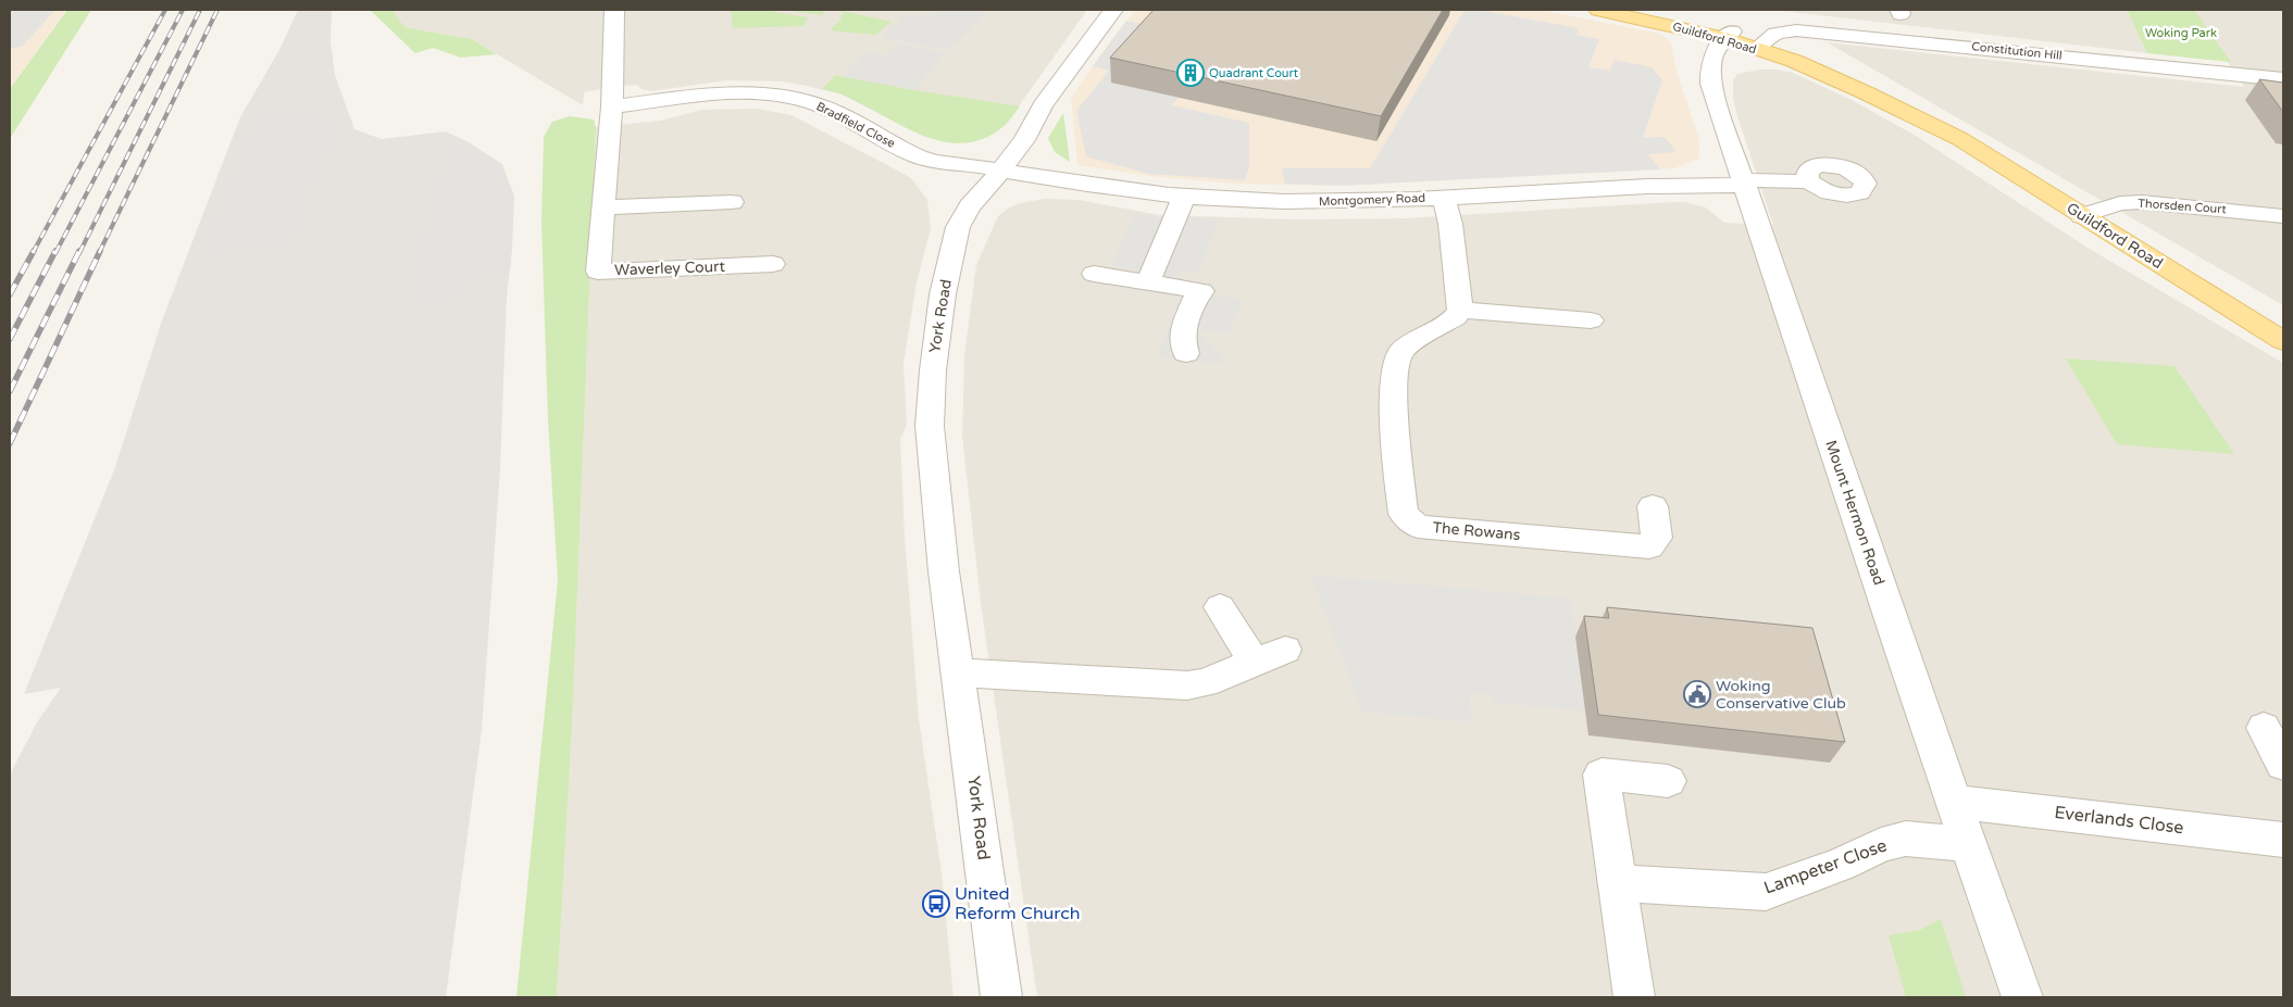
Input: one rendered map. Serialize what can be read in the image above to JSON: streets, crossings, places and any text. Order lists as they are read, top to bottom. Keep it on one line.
{"streets":{"main road":["Guildford Road"],"street":["Constitution Hill","Bradfield Close","Montgomery Road","Thorsden Court","Waverley Court","York Road","Mount Hermon Road","The Rowans","Everlands Close","Lampeter Close"]},"crossings":[["Guildford Road","Constitution Hill"],["Guildford Road","Thorsden Court"],["Guildford Road","Mount Hermon Road"],["Bradfield Close","Montgomery Road"],["Bradfield Close","Waverley Court"],["Bradfield Close","York Road"],["Montgomery Road","York Road"],["Montgomery Road","Mount Hermon Road"],["Mount Hermon Road","Everlands Close"],["Mount Hermon Road","Lampeter Close"]],"parks":["Woking Park"],"places":{"building":["Quadrant Court"],"public building":["Woking Conservative Club"],"bus stop":["United Reform Church"]}}
